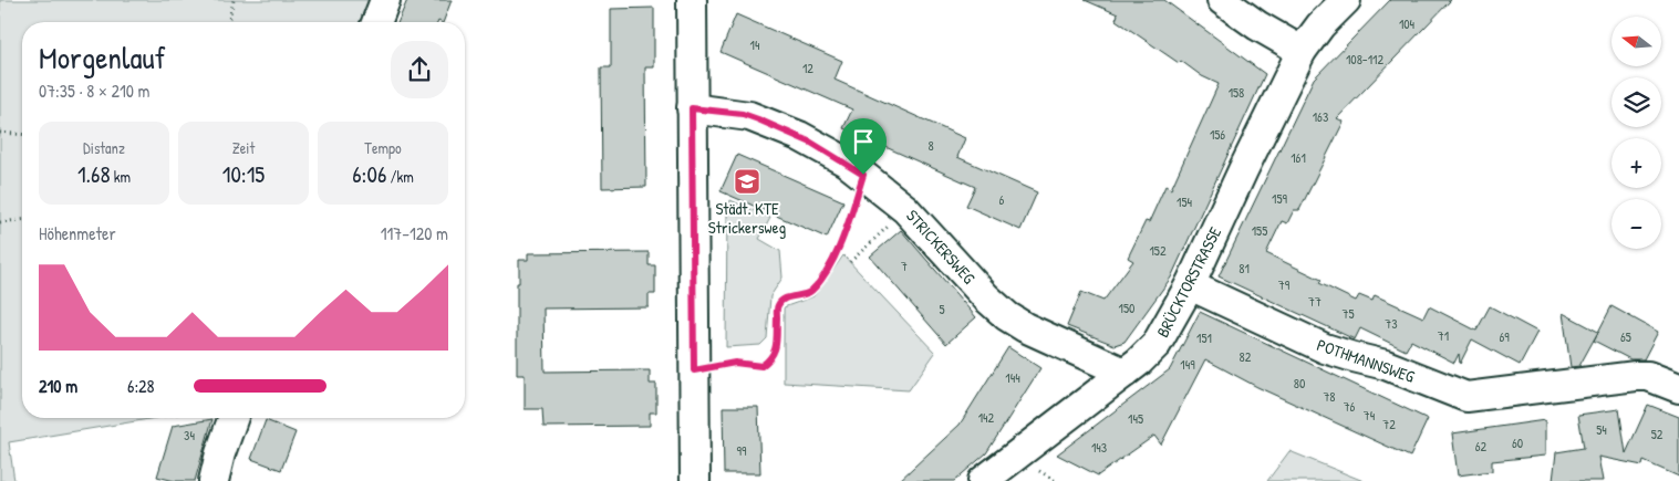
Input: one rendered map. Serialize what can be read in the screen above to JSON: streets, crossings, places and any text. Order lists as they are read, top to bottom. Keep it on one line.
{"streets":{"street":["STRICKERSWEG","BRÜCKTORSTRASSE","POTHMANNSWEG"]},"crossings":[["STRICKERSWEG","BRÜCKTORSTRASSE"],["BRÜCKTORSTRASSE","POTHMANNSWEG"]],"places":{"school or university":["Städt. KTE Strickersweg"]},"house_numbers":["104","14","108-112","12","158","163","156","8","161","159","6","154","155","152","7","81","79","77","150","5","75","73","71","69","65","151","82","149","144","80","78","76","74","142","145","72","54","52","34","60","62","143","99"],"north":"left","page":{"map_buttons":["+","−"],"heading":["Morgenlauf","07:35 · 8 × 210 m"],"stats":[["Distanz","1.68 km"],["Zeit","10:15"],["Tempo","6:06 /km"]],"chart":["Höhenmeter","117–120 m"],"list":[{"name":"210 m","note":"6:28"}]}}
